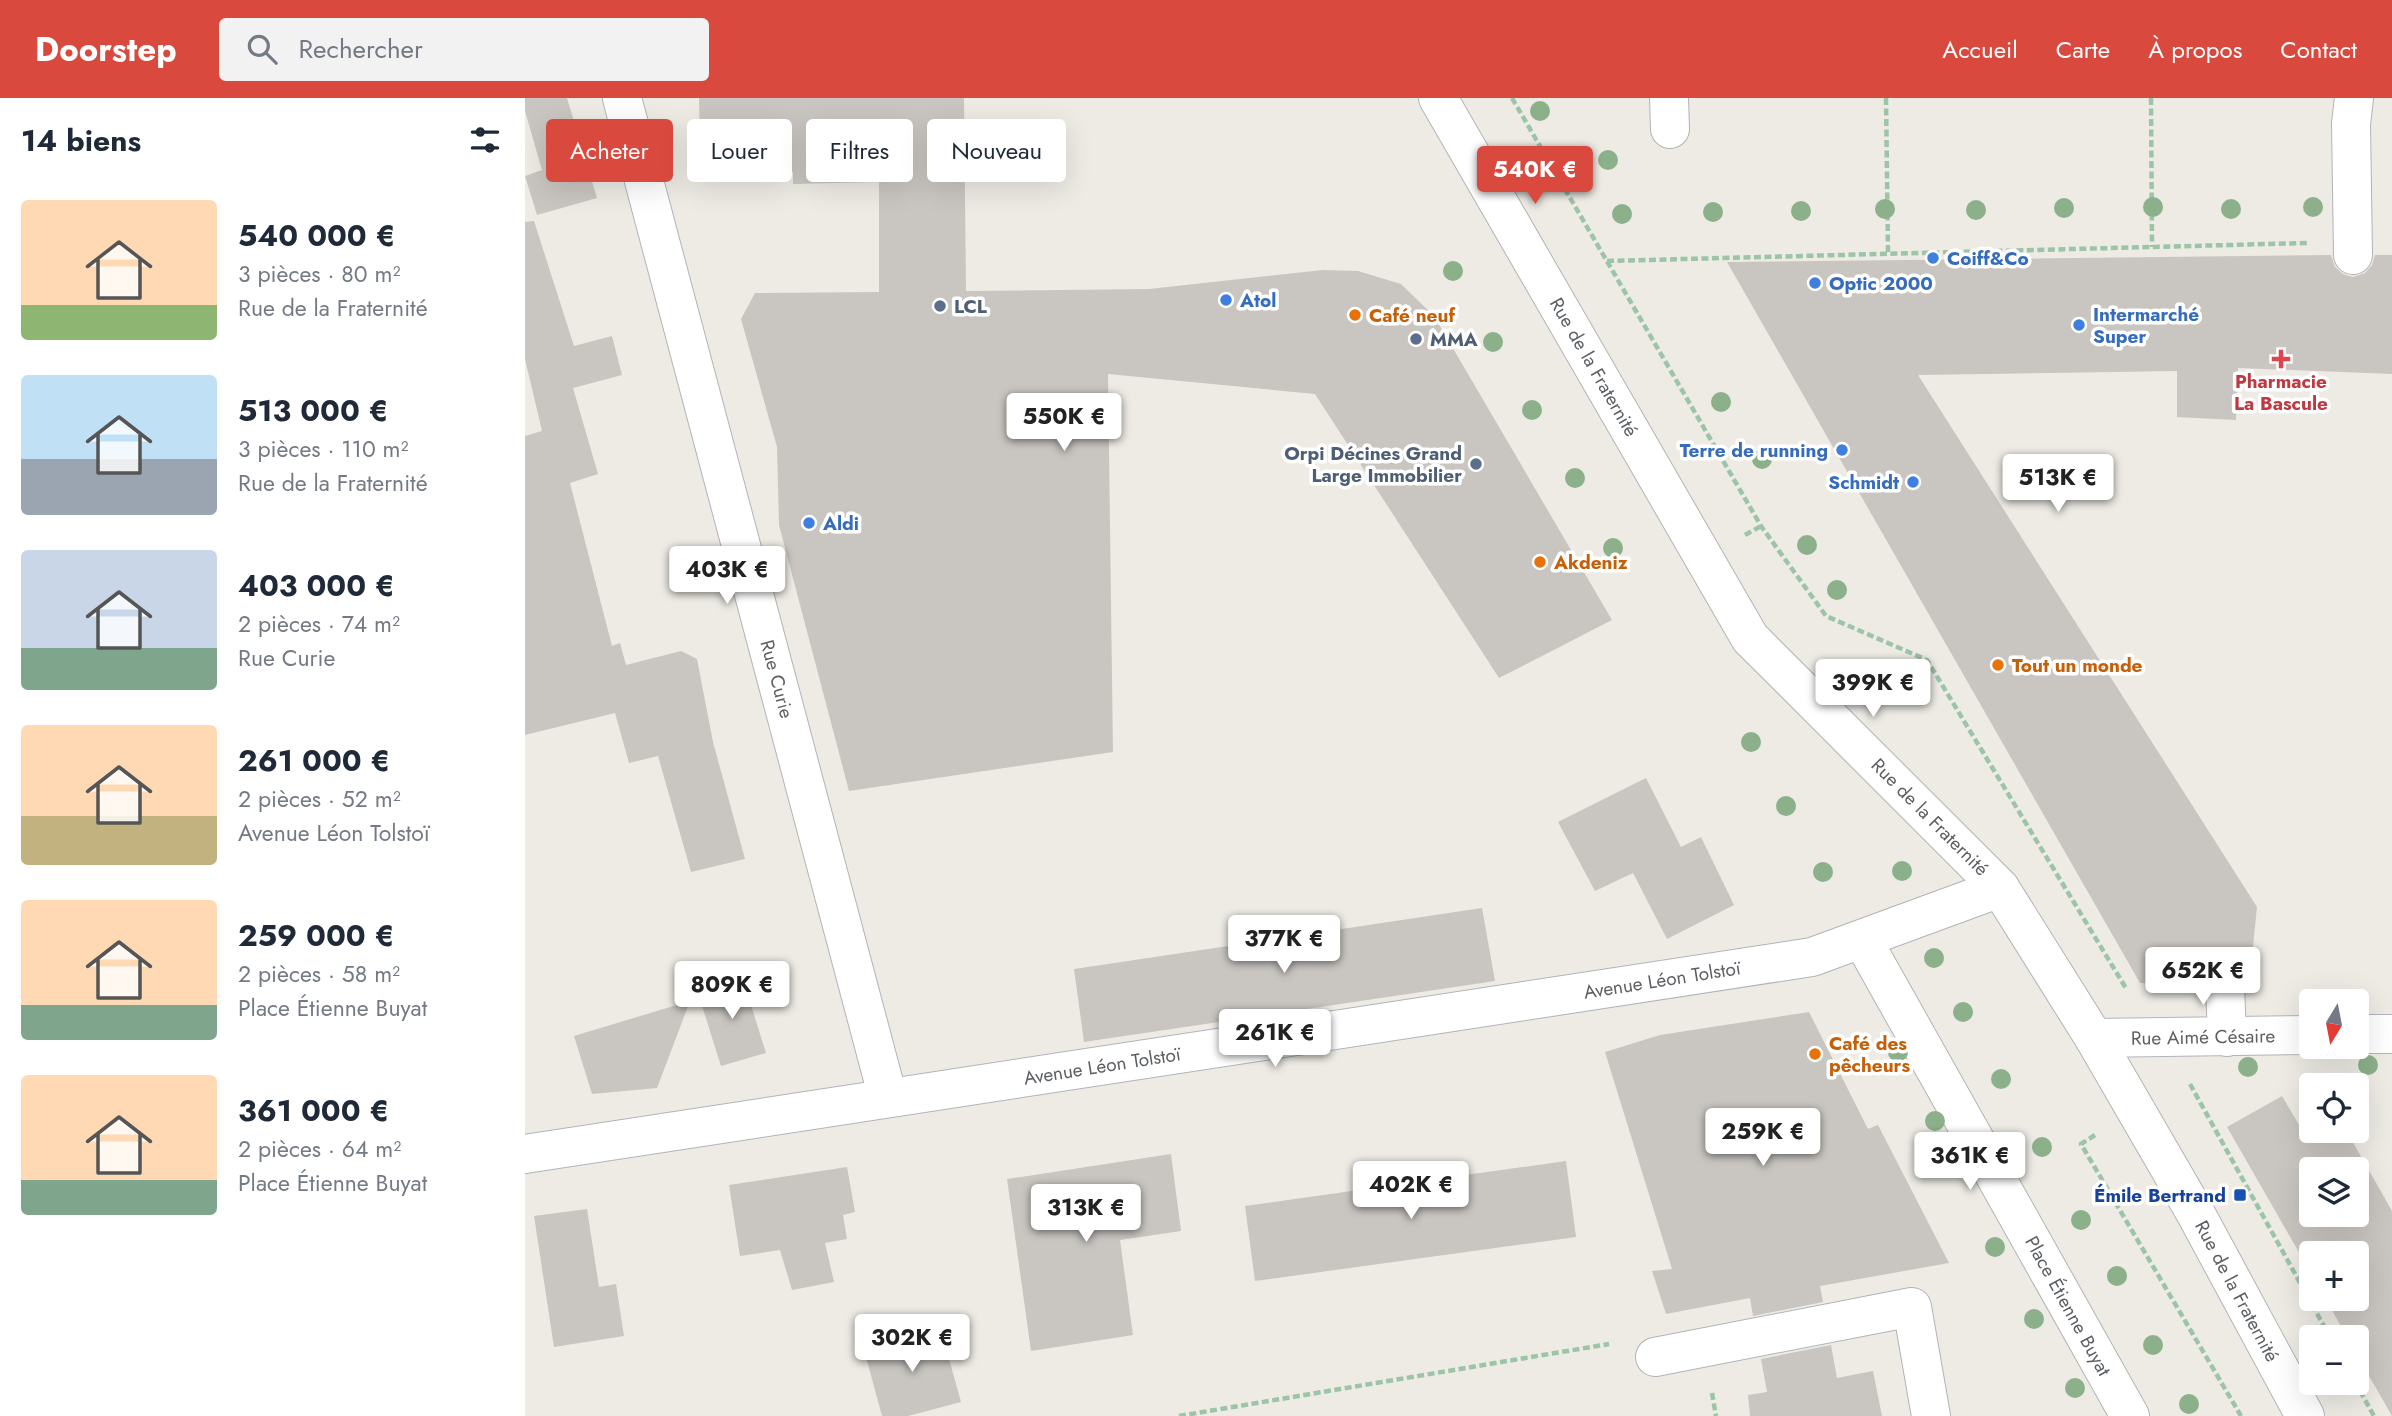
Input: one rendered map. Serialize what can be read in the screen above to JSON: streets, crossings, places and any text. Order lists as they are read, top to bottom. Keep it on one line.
{"streets":{"street":["Rue de la Fraternité","Rue Curie","Avenue Léon Tolstoï","Rue Aimé Césaire","Place Étienne Buyat"]},"crossings":[["Rue de la Fraternité","Avenue Léon Tolstoï"],["Rue de la Fraternité","Rue Aimé Césaire"],["Rue Curie","Avenue Léon Tolstoï"],["Avenue Léon Tolstoï","Place Étienne Buyat"]],"places":{"other":["Coiff&Co","Optic 2000","Atol","LCL","Café neuf","Intermarché Super","MMA","Terre de running","Orpi Décines Grand Large Immobilier","Schmidt","Aldi","Akdeniz","Tout un monde","Café des pêcheurs"],"health":["Pharmacie La Bascule"],"transit":["Émile Bertrand"]},"north":"bottom","page":{"header":"Doorstep","search":"Rechercher","nav":["Accueil","Carte","À propos","Contact"],"heading":"14 biens","chip":["Acheter","Louer","Filtres","Nouveau"],"price":["540K €","550K €","513K €","403K €","399K €","377K €","652K €","809K €","261K €","259K €","361K €","402K €","313K €","302K €"],"list":[{"name":"540 000 €","note":"3 pièces · 80 m² · Rue de la Fraternité"},{"name":"513 000 €","note":"3 pièces · 110 m² · Rue de la Fraternité"},{"name":"403 000 €","note":"2 pièces · 74 m² · Rue Curie"},{"name":"261 000 €","note":"2 pièces · 52 m² · Avenue Léon Tolstoï"},{"name":"259 000 €","note":"2 pièces · 58 m² · Place Étienne Buyat"},{"name":"361 000 €","note":"2 pièces · 64 m² · Place Étienne Buyat"}],"map_buttons":["+","−"]}}
